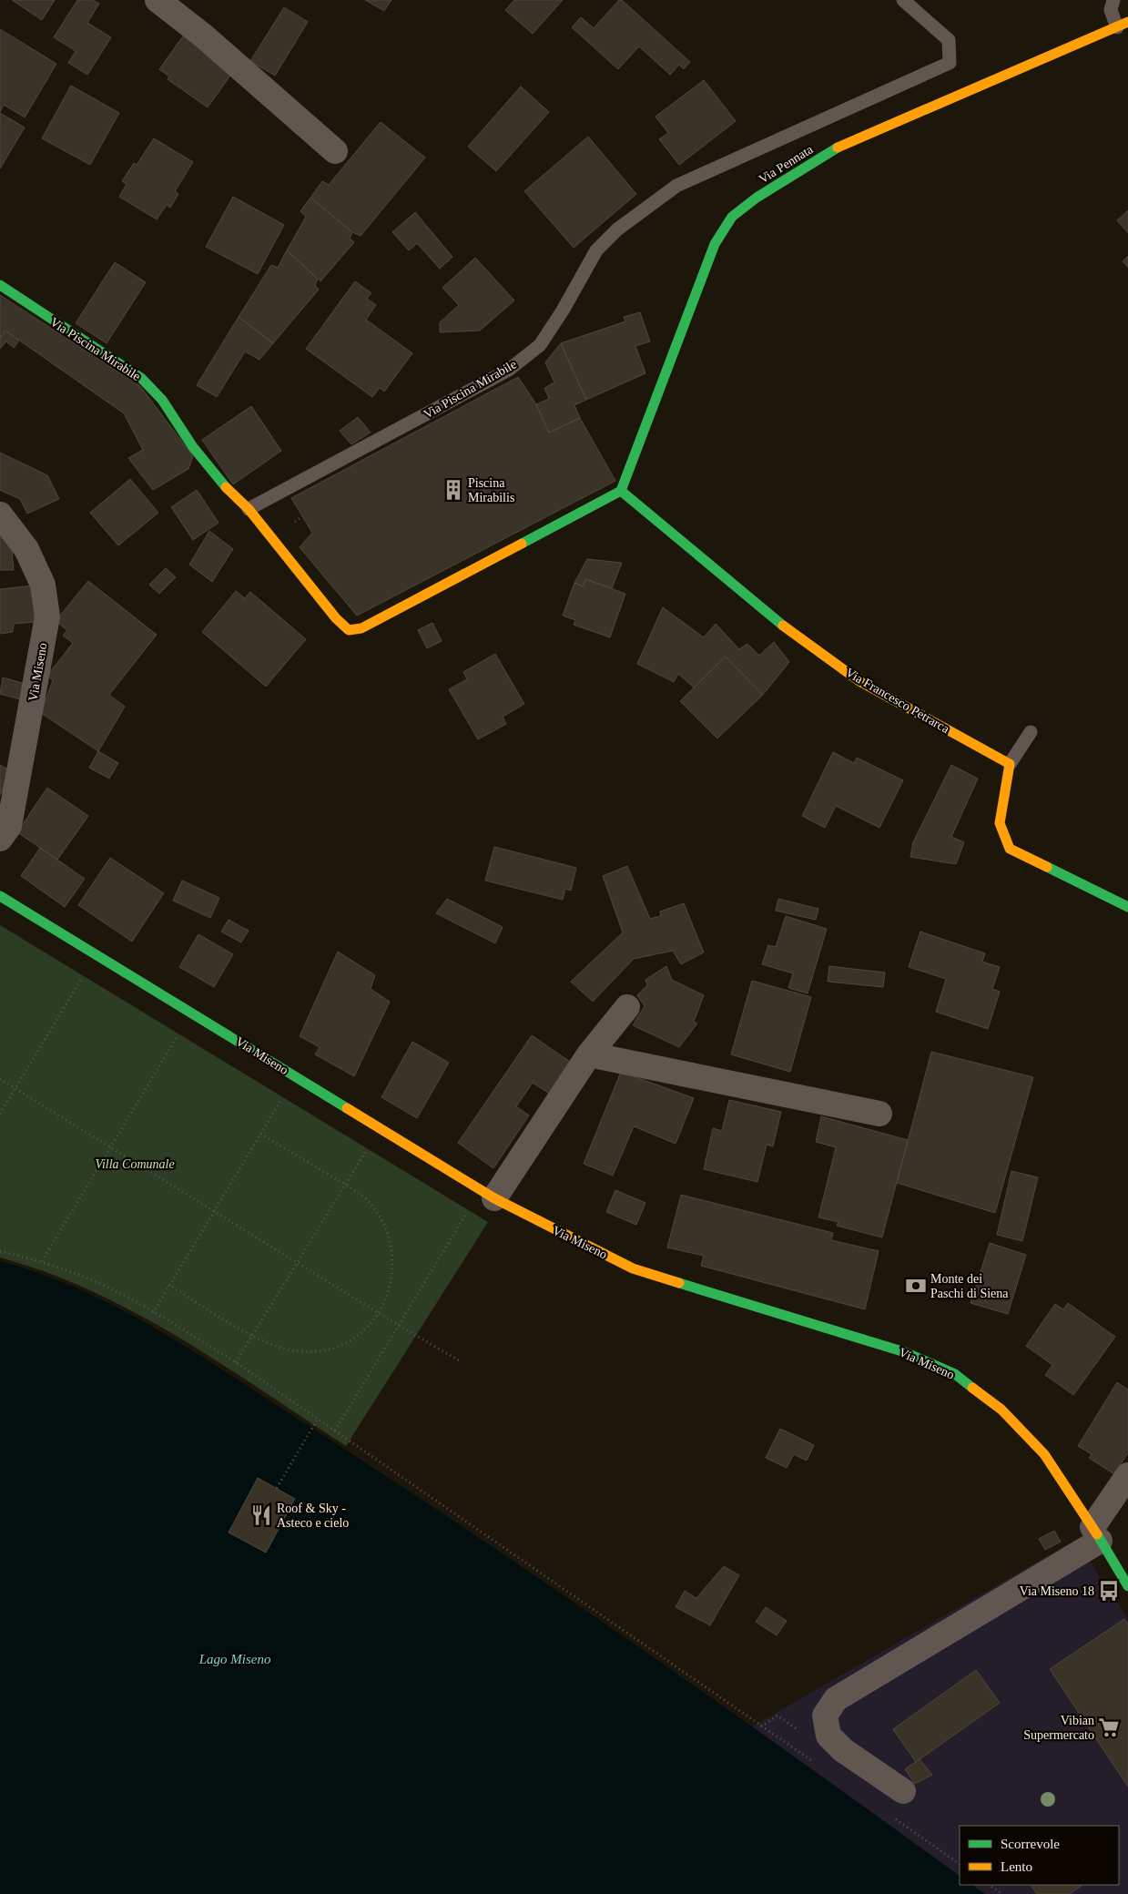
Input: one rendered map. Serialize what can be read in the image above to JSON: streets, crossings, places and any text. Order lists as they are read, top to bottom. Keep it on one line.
{"streets":{"street":["Via Pennata","Via Piscina Mirabile","Via Miseno","Via Francesco Petrarca"]},"crossings":[["Via Pennata","Via Piscina Mirabile"],["Via Pennata","Via Francesco Petrarca"],["Via Piscina Mirabile","Via Francesco Petrarca"]],"water":["Lago Miseno"],"parks":["Villa Comunale"],"places":{"building":["Piscina Mirabilis"],"bank":["Monte dei Paschi di Siena"],"restaurant":["Roof & Sky - Asteco e cielo"],"bus stop":["Via Miseno 18"],"supermarket":["Vibian Supermercato"]},"legend":["Scorrevole","Lento"]}
